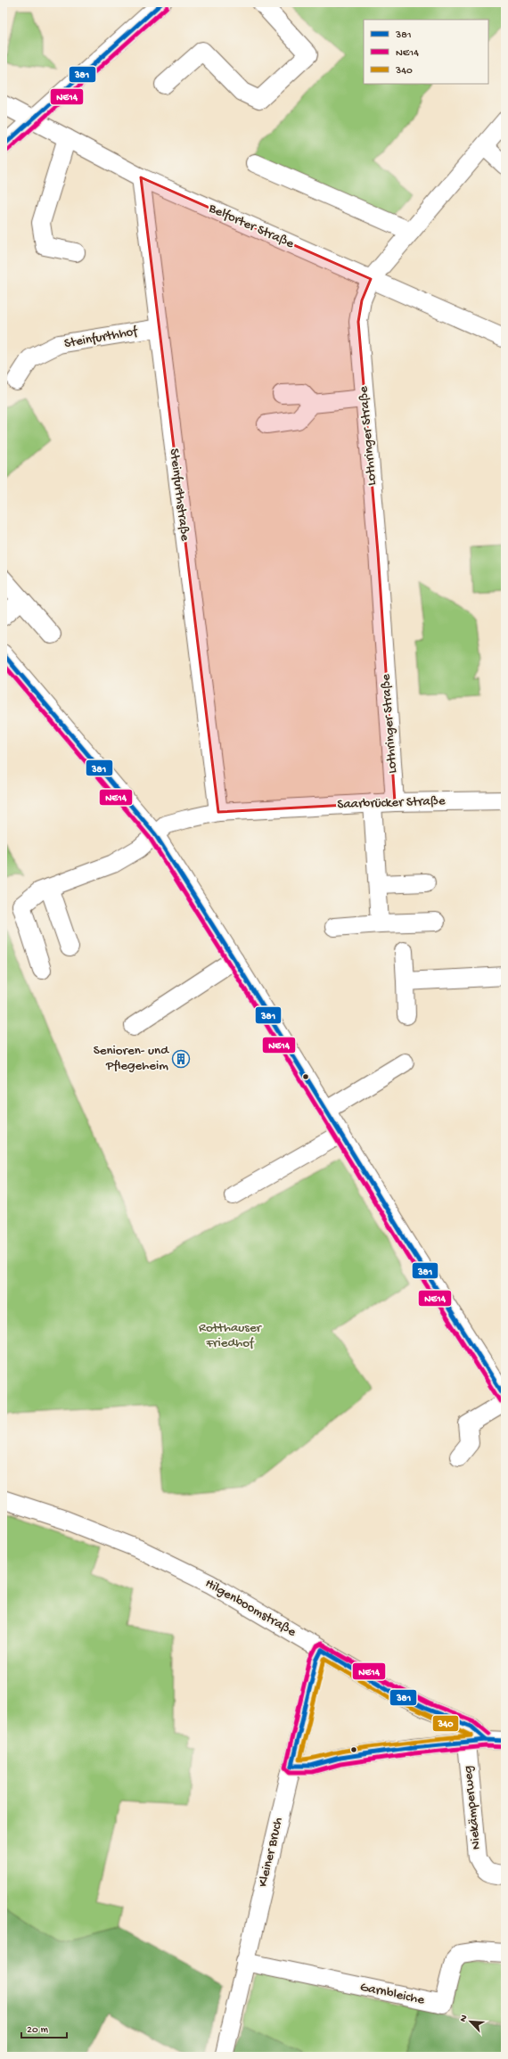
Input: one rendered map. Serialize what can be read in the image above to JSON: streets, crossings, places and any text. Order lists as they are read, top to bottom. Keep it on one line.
{"streets":{"street":["Belforter Straße","Steinfurthhof","Lothringer Straße","Steinfurthstraße","Saarbrücker Straße","Hilgenboomstraße","Niekämperweg","Kleiner Bruch","Garnbleiche"]},"crossings":[["Belforter Straße","Lothringer Straße"],["Belforter Straße","Steinfurthstraße"],["Steinfurthhof","Steinfurthstraße"],["Lothringer Straße","Saarbrücker Straße"],["Steinfurthstraße","Saarbrücker Straße"],["Hilgenboomstraße","Kleiner Bruch"],["Kleiner Bruch","Garnbleiche"]],"parks":["Rotthauser Friedhof"],"places":{"building":["Senioren- und Pflegeheim"]},"lines":["transit line 381","transit line NE14","transit line 340"],"legend":["381","NE14","340"],"scale_bar":"20 m","north":"top left"}
